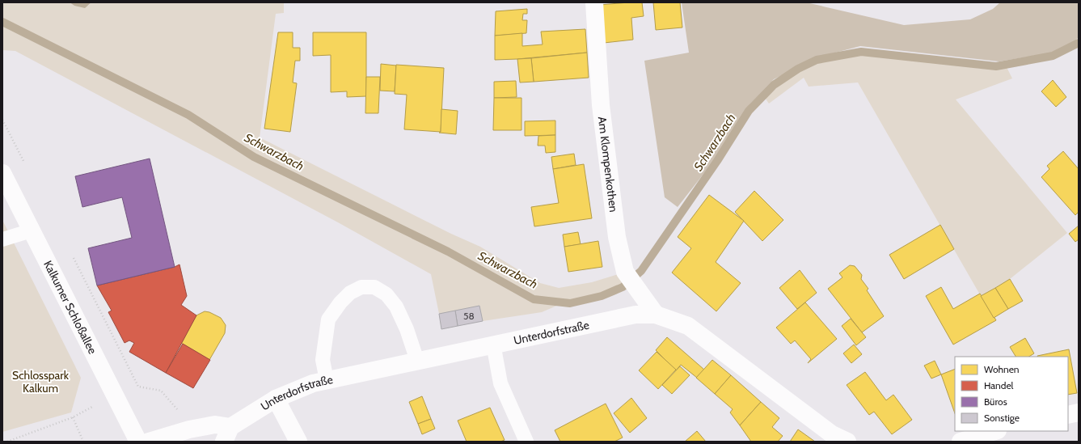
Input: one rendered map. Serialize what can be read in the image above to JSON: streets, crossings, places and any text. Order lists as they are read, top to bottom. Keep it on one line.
{"streets":{"street":["Am Klompenkothen","Kalkumer Schloßallee","Unterdorfstraße"]},"crossings":[["Am Klompenkothen","Unterdorfstraße"]],"water":["Schwarzbach"],"parks":["Schlosspark Kalkum"],"house_numbers":["58"],"legend":["Wohnen","Handel","Büros","Sonstige"]}
